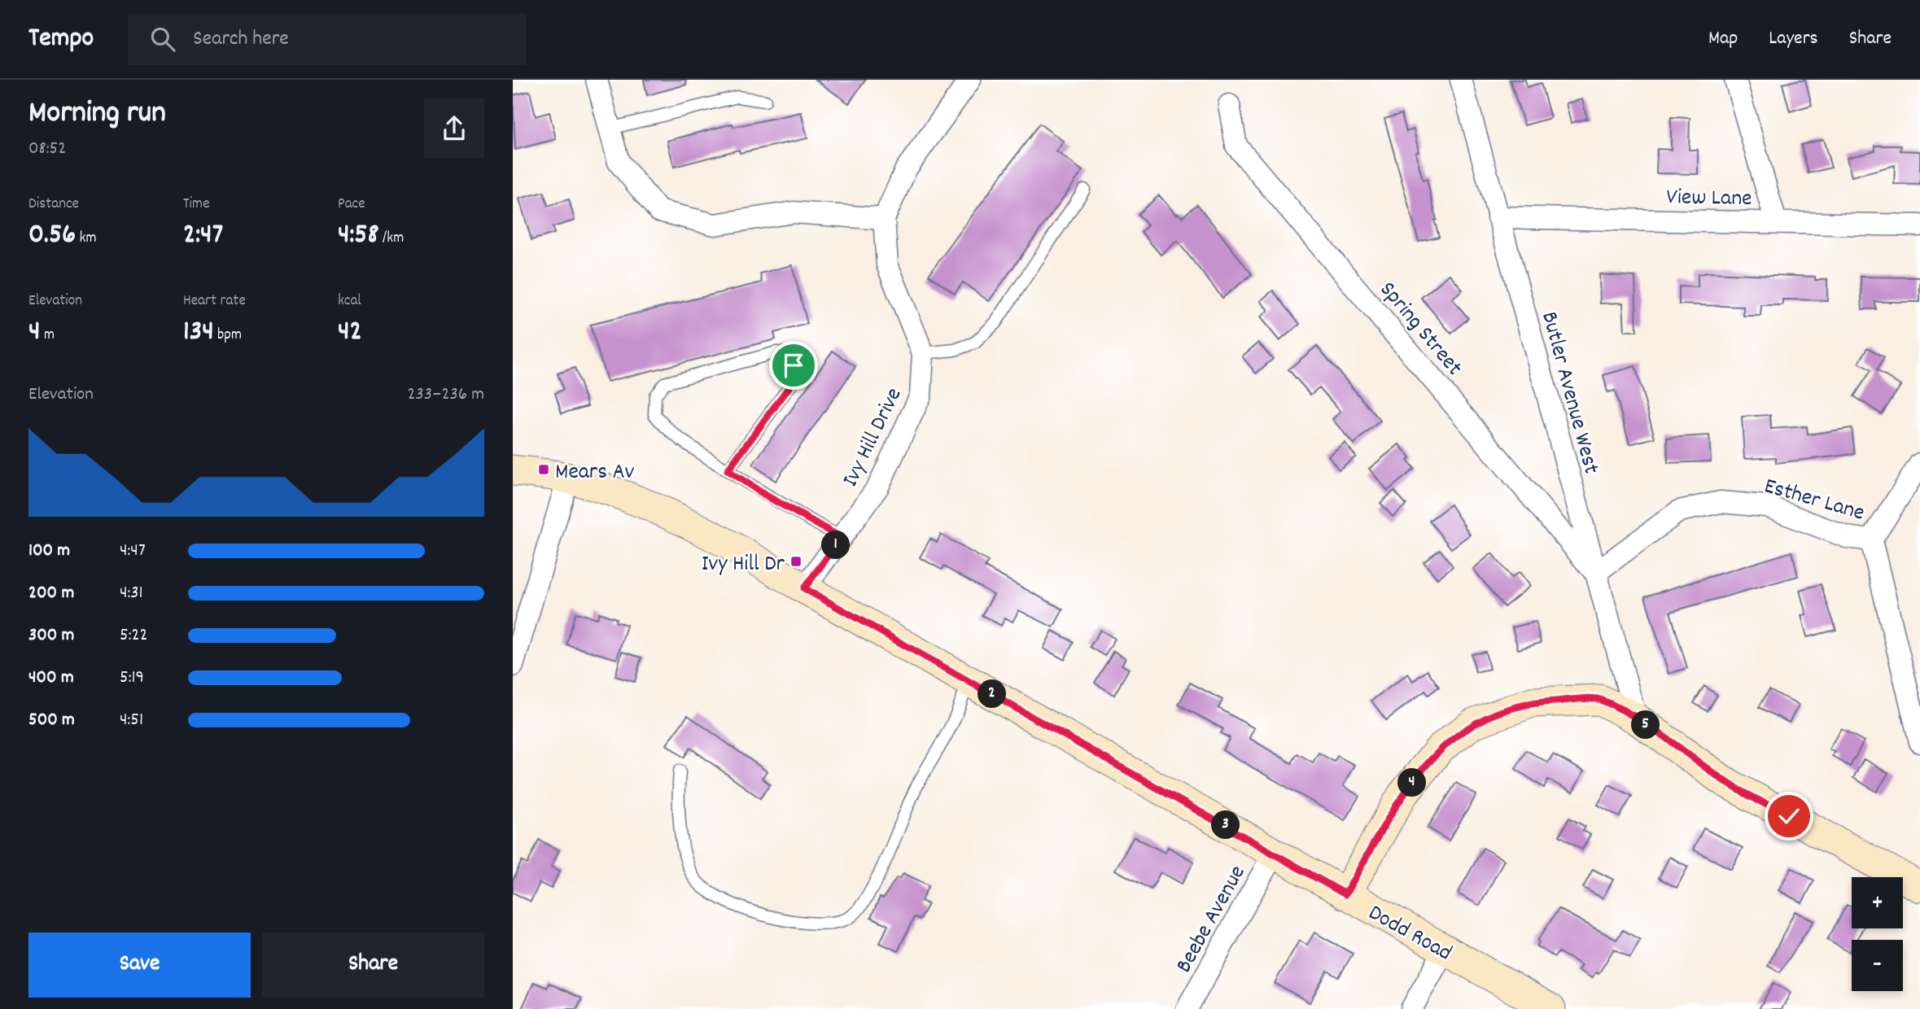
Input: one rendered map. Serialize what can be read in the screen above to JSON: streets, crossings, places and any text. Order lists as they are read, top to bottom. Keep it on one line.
{"streets":{"main road":["Dodd Road"],"street":["View Lane","Spring Street","Butler Avenue West","Ivy Hill Drive","Esther Lane","Beebe Avenue"]},"crossings":[["View Lane","Butler Avenue West"],["Spring Street","Butler Avenue West"],["Spring Street","Esther Lane"],["Butler Avenue West","Esther Lane"],["Ivy Hill Drive","Dodd Road"],["Beebe Avenue","Dodd Road"]],"places":{"transit":["Mears Av","Ivy Hill Dr"]},"page":{"header":"Tempo","search":"Search here","nav":["Map","Layers","Share"],"heading":["Morning run","08:52"],"stats":[["Distance","0.56 km"],["Time","2:47"],["Pace","4:58 /km"],["Elevation","4 m"],["Heart rate","134 bpm"],["kcal","42"]],"chart":["Elevation","233–236 m"],"list":[{"name":"100 m","note":"4:47"},{"name":"200 m","note":"4:31"},{"name":"300 m","note":"5:22"},{"name":"400 m","note":"5:19"},{"name":"500 m","note":"4:51"}],"pins":["1","2","5","4","3"],"map_buttons":["+","−"],"buttons":["Save","Share"]}}
